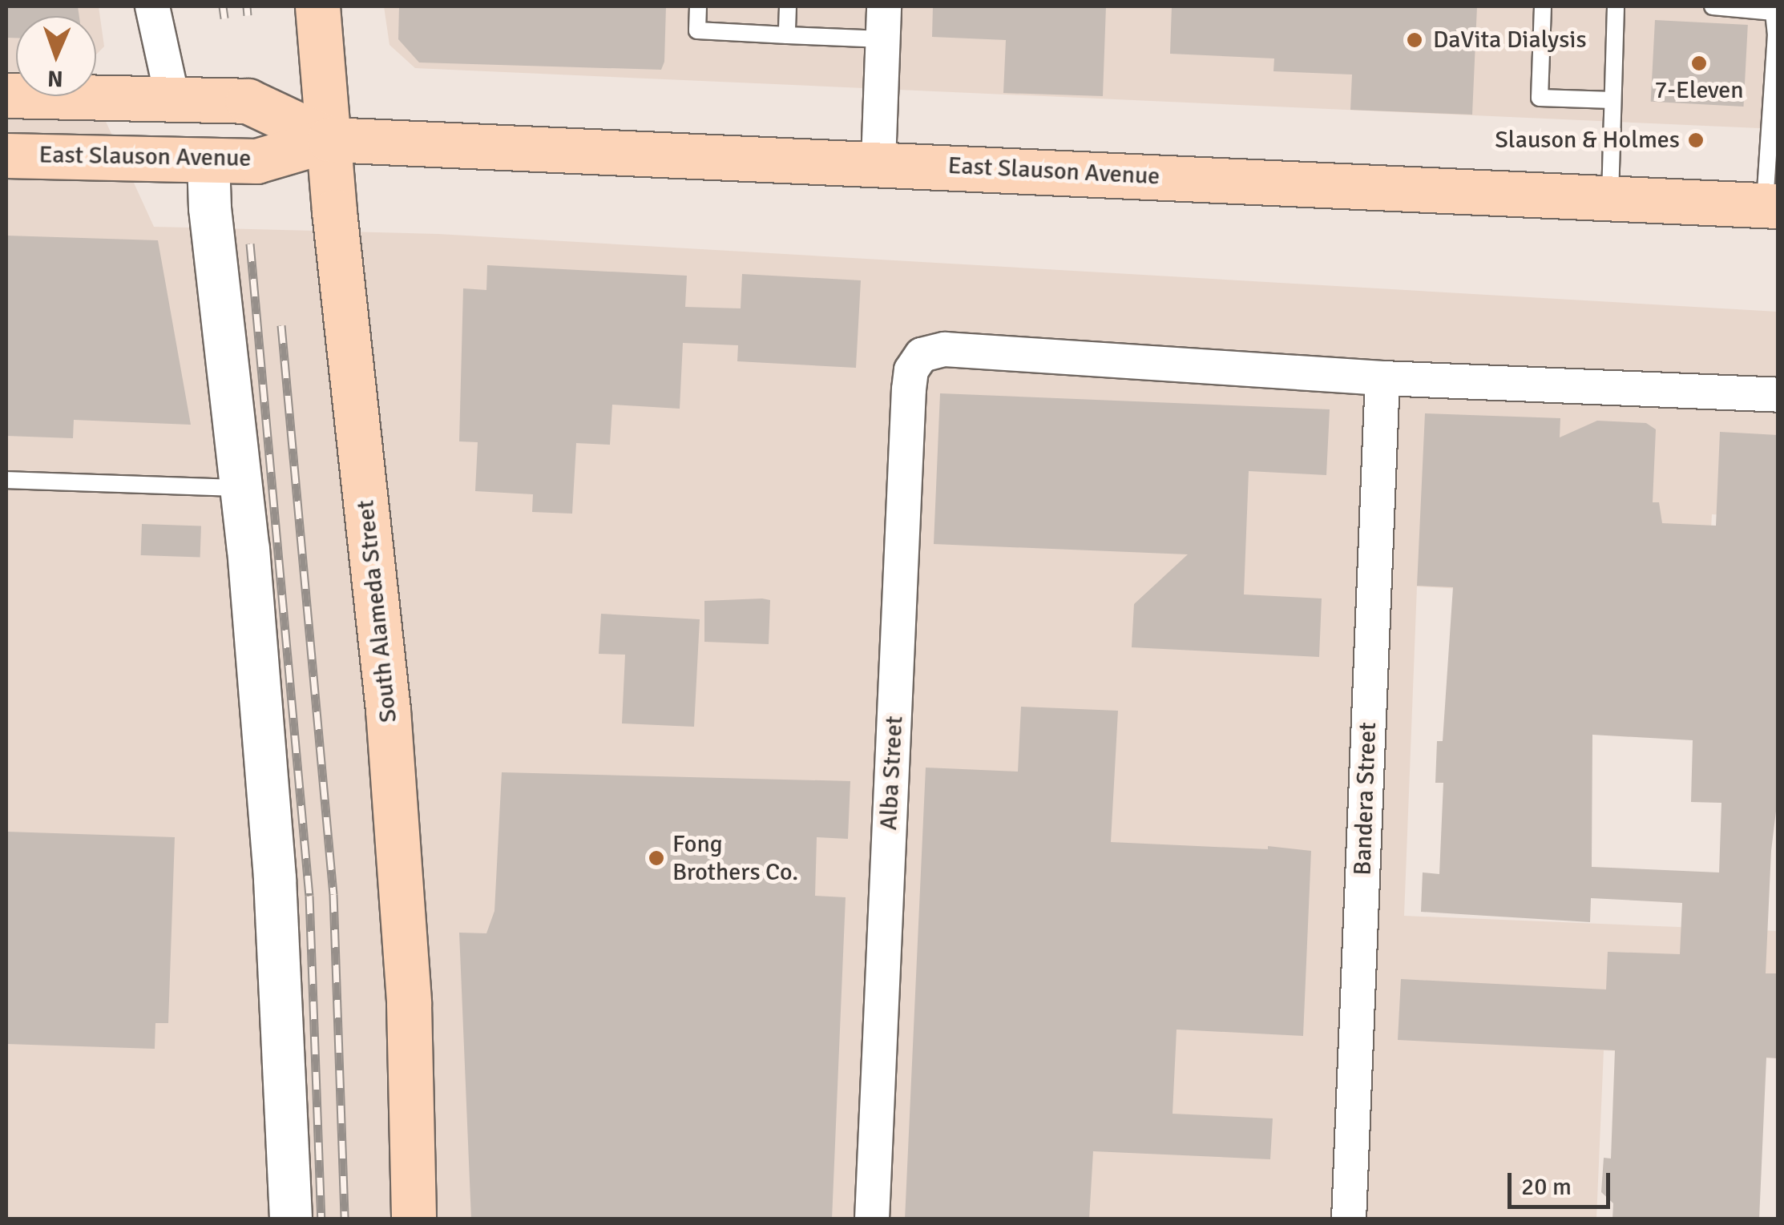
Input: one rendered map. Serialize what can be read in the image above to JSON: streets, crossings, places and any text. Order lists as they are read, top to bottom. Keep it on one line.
{"streets":{"main road":["East Slauson Avenue","South Alameda Street"],"street":["Alba Street","Bandera Street"]},"crossings":[["East Slauson Avenue","South Alameda Street"],["Alba Street","Bandera Street"]],"places":["DaVita Dialysis","7-Eleven","Slauson & Holmes","Fong Brothers Co."],"scale_bar":"20 m","north":"bottom"}
